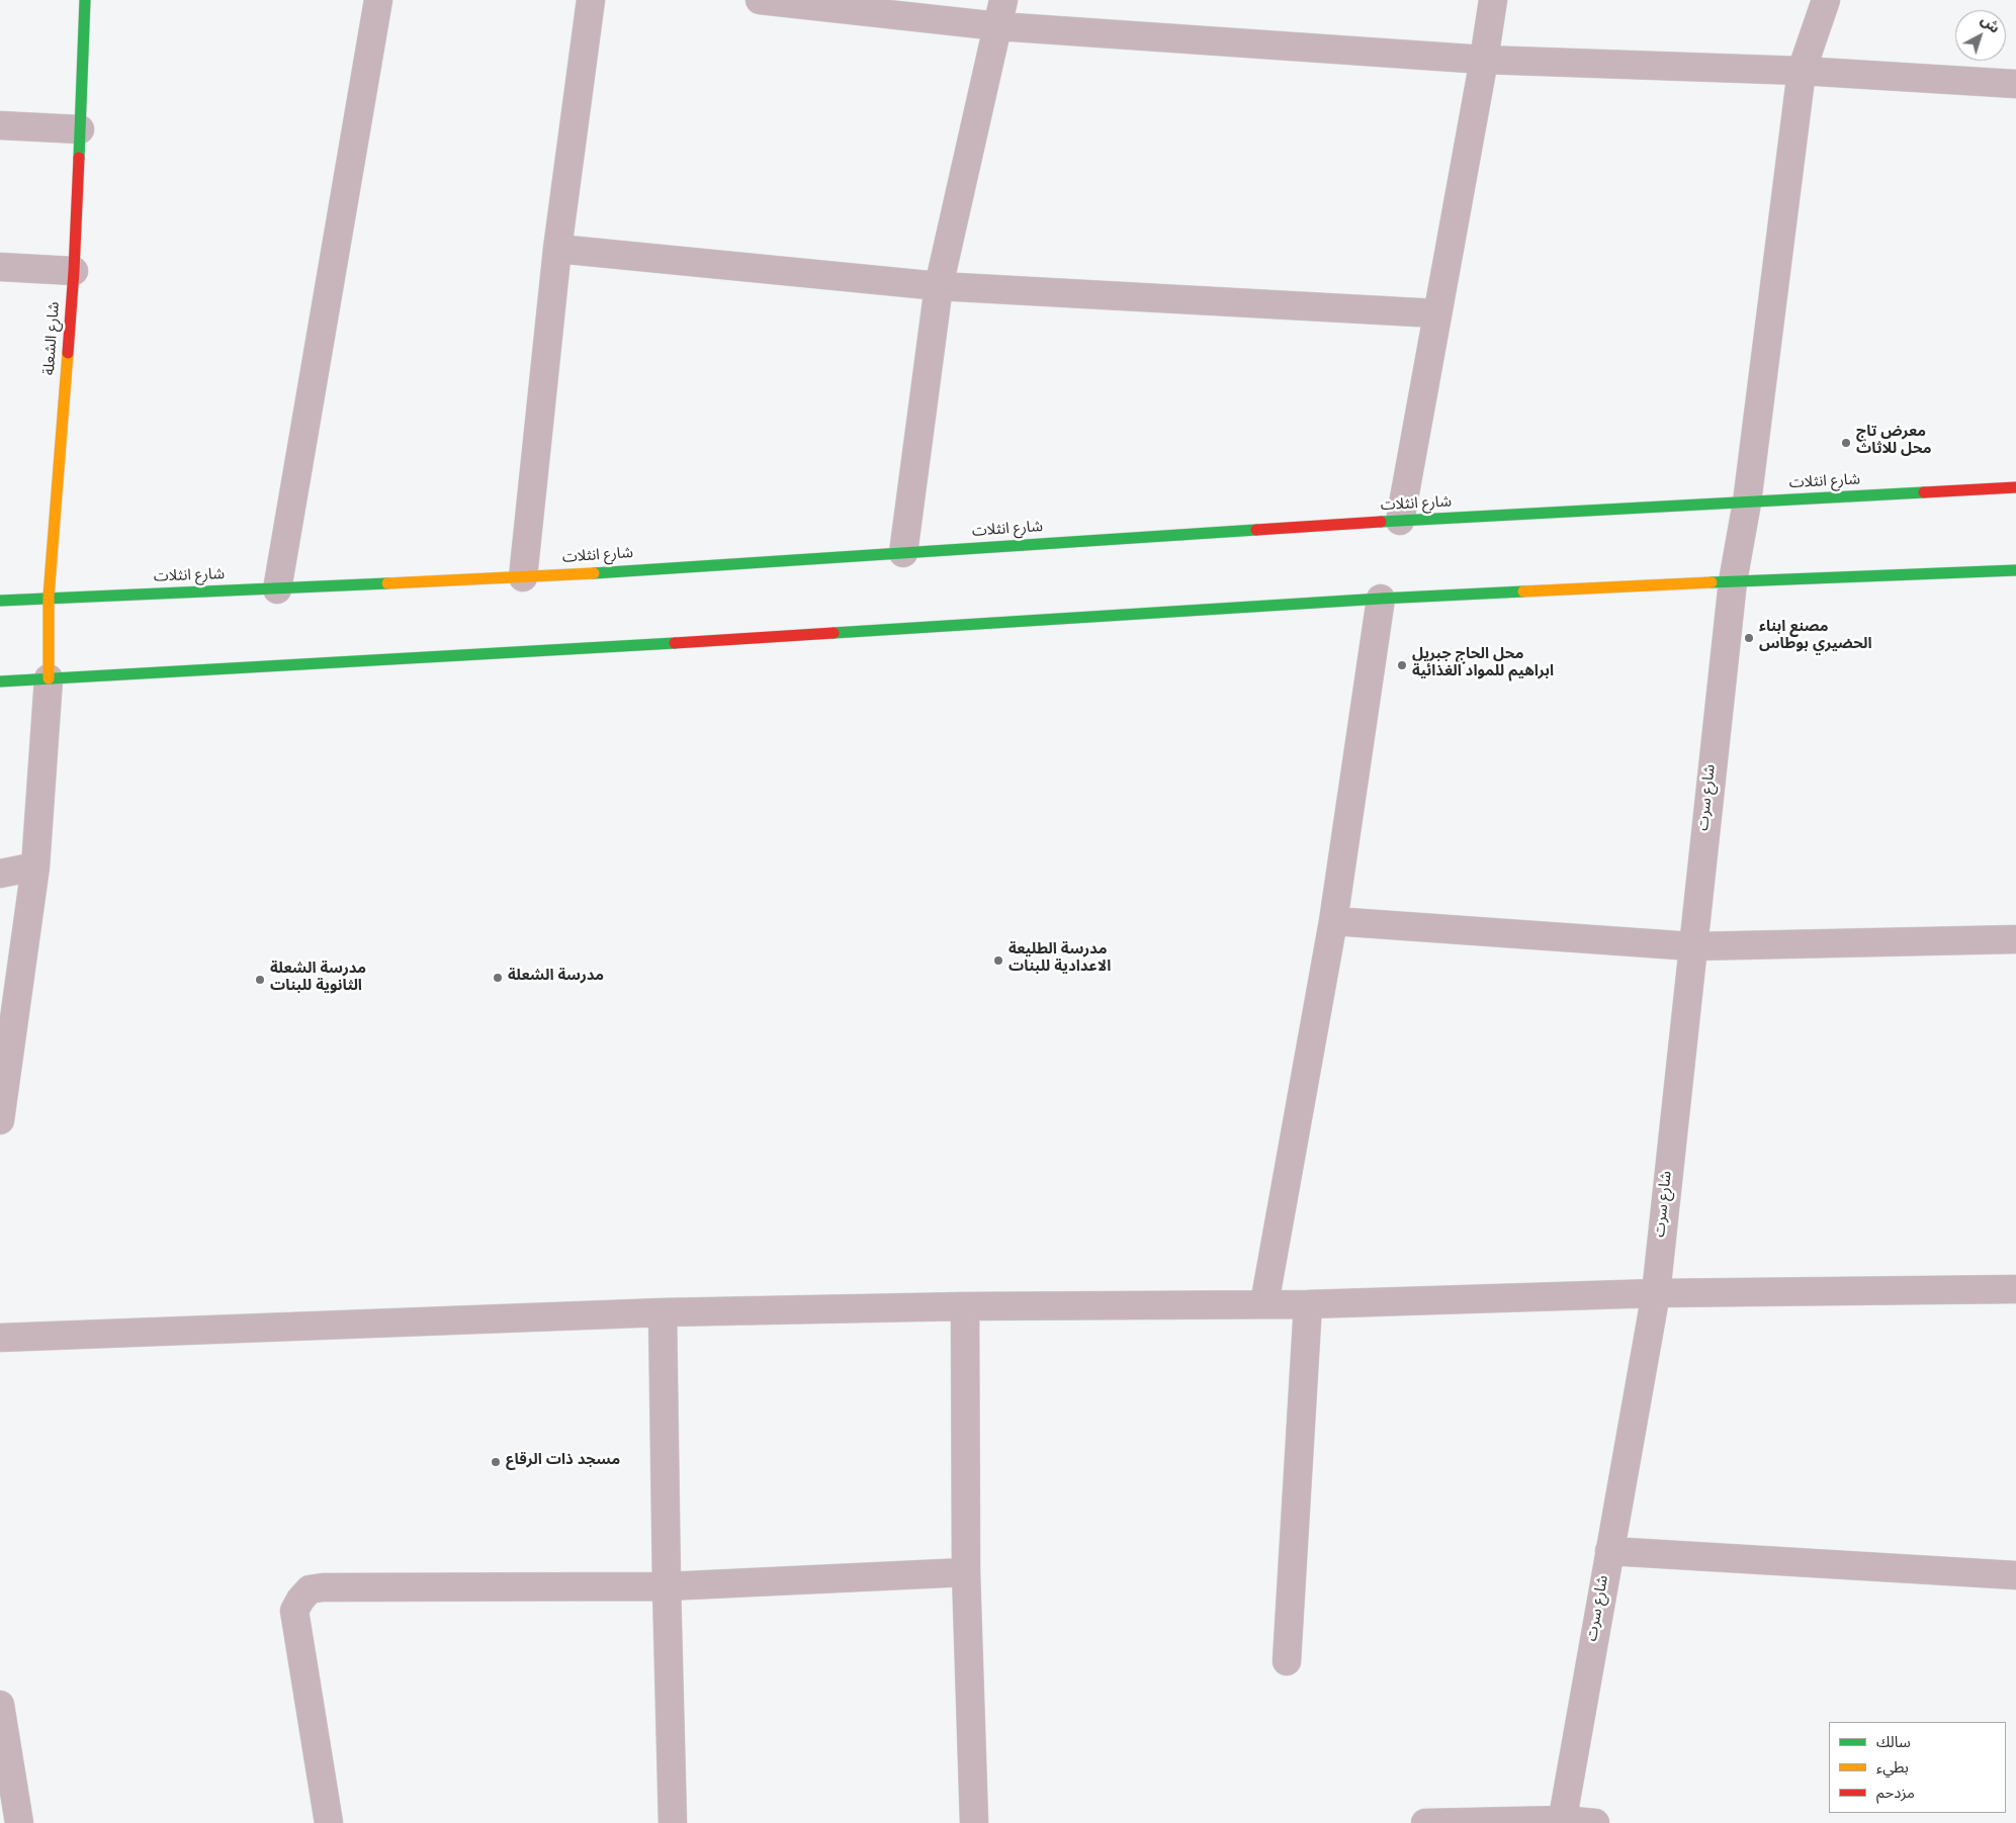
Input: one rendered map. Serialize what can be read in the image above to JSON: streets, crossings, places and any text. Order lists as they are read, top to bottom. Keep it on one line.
{"streets":{"main road":["شارع الشعلة","شارع انثلات"],"street":["شارع سرت"]},"crossings":[["شارع الشعلة","شارع انثلات"],["شارع انثلات","شارع سرت"]],"places":["معرض تاج محل للاثاث","مصنع ابناء الحضيري بوطاس","محل الحاج جبريل ابراهيم للمواد الغذائية","مدرسة الطليعة الاعدادية للبنات","مدرسة الشعلة","مدرسة الشعلة الثانوية للبنات","مسجد ذات الرقاع"],"legend":["سالك","بطيء","مزدحم"],"north":"top right"}
